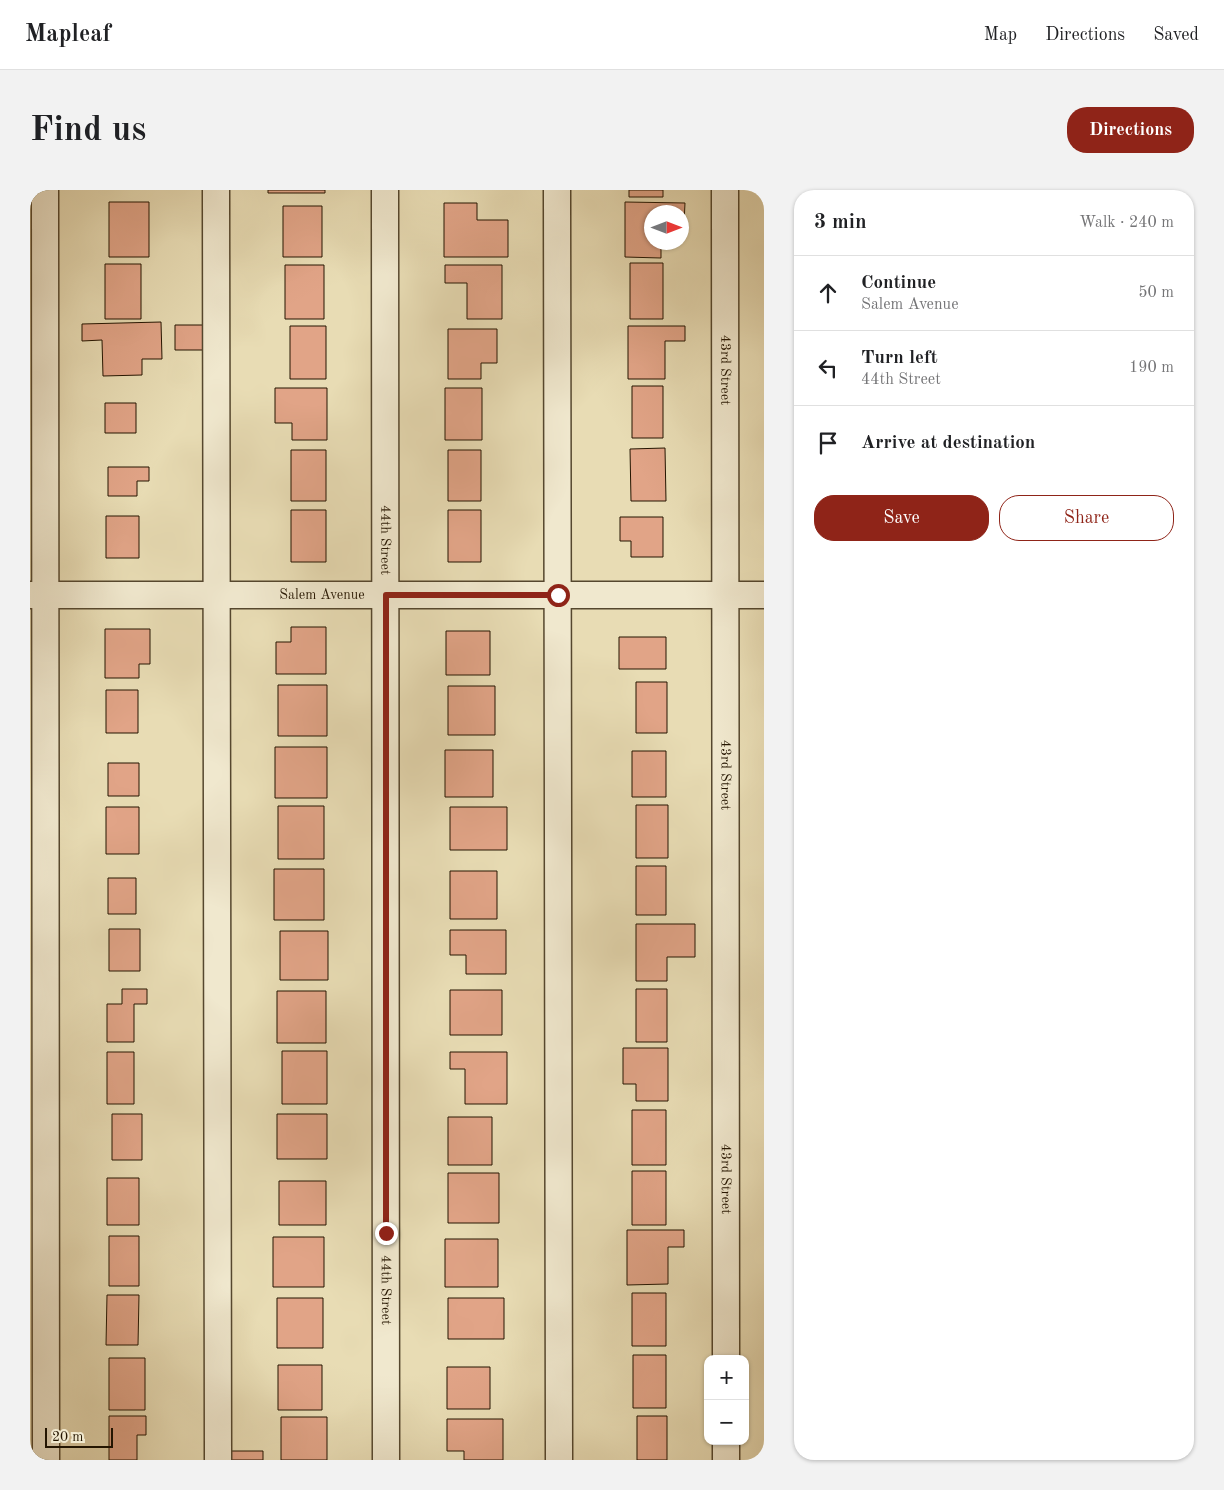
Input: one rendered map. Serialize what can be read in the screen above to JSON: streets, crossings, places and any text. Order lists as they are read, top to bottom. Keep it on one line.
{"streets":{"street":["43rd Street","44th Street","Salem Avenue"]},"crossings":[["43rd Street","Salem Avenue"],["44th Street","Salem Avenue"]],"scale_bar":"20 m","north":"right","page":{"header":"Mapleaf","nav":["Map","Directions","Saved"],"buttons":["Directions",["Save","Share"]],"title":"Find us","heading":["3 min","Walk · 240 m"],"list":[["Continue","Salem Avenue","50 m"],["Turn left","44th Street","190 m"],"Arrive at destination"],"map_buttons":["+","−"],"scale":"20 m"}}
